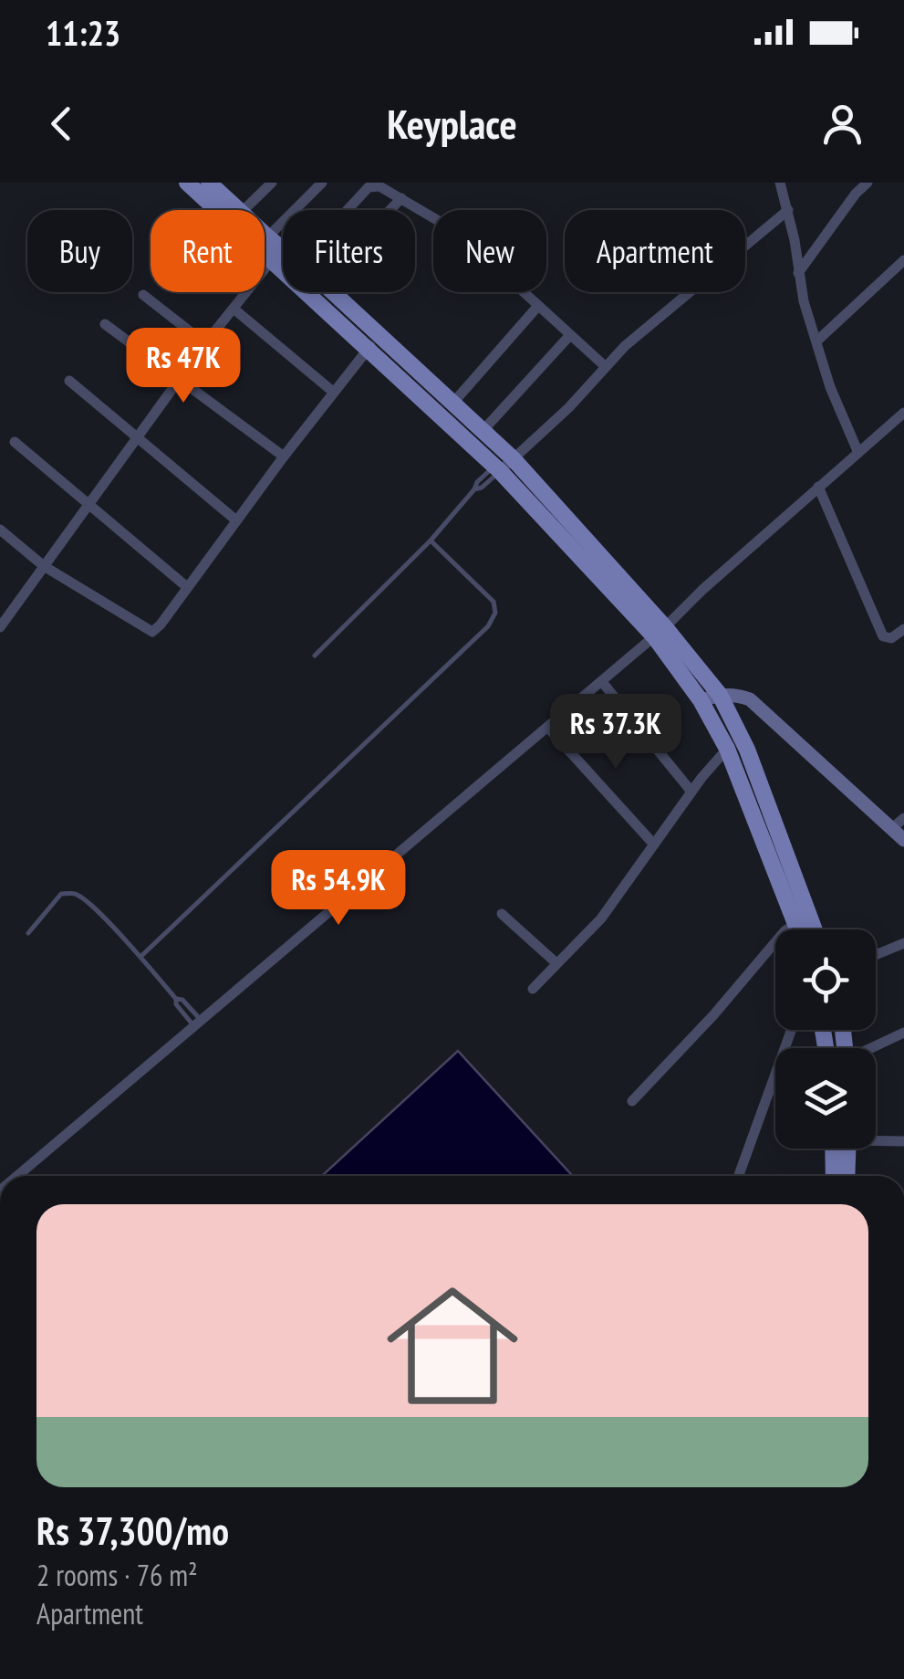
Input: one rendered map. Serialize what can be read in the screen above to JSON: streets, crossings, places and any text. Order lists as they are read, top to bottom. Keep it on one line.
{"page":{"status":"11:23","header":"Keyplace","chip":["Buy","Rent","Filters","New","Apartment"],"price":["Rs 47K","Rs 37.3K","Rs 54.9K"],"list":[{"name":"Rs 37,300/mo","note":"2 rooms · 76 m² · Apartment"}]}}
